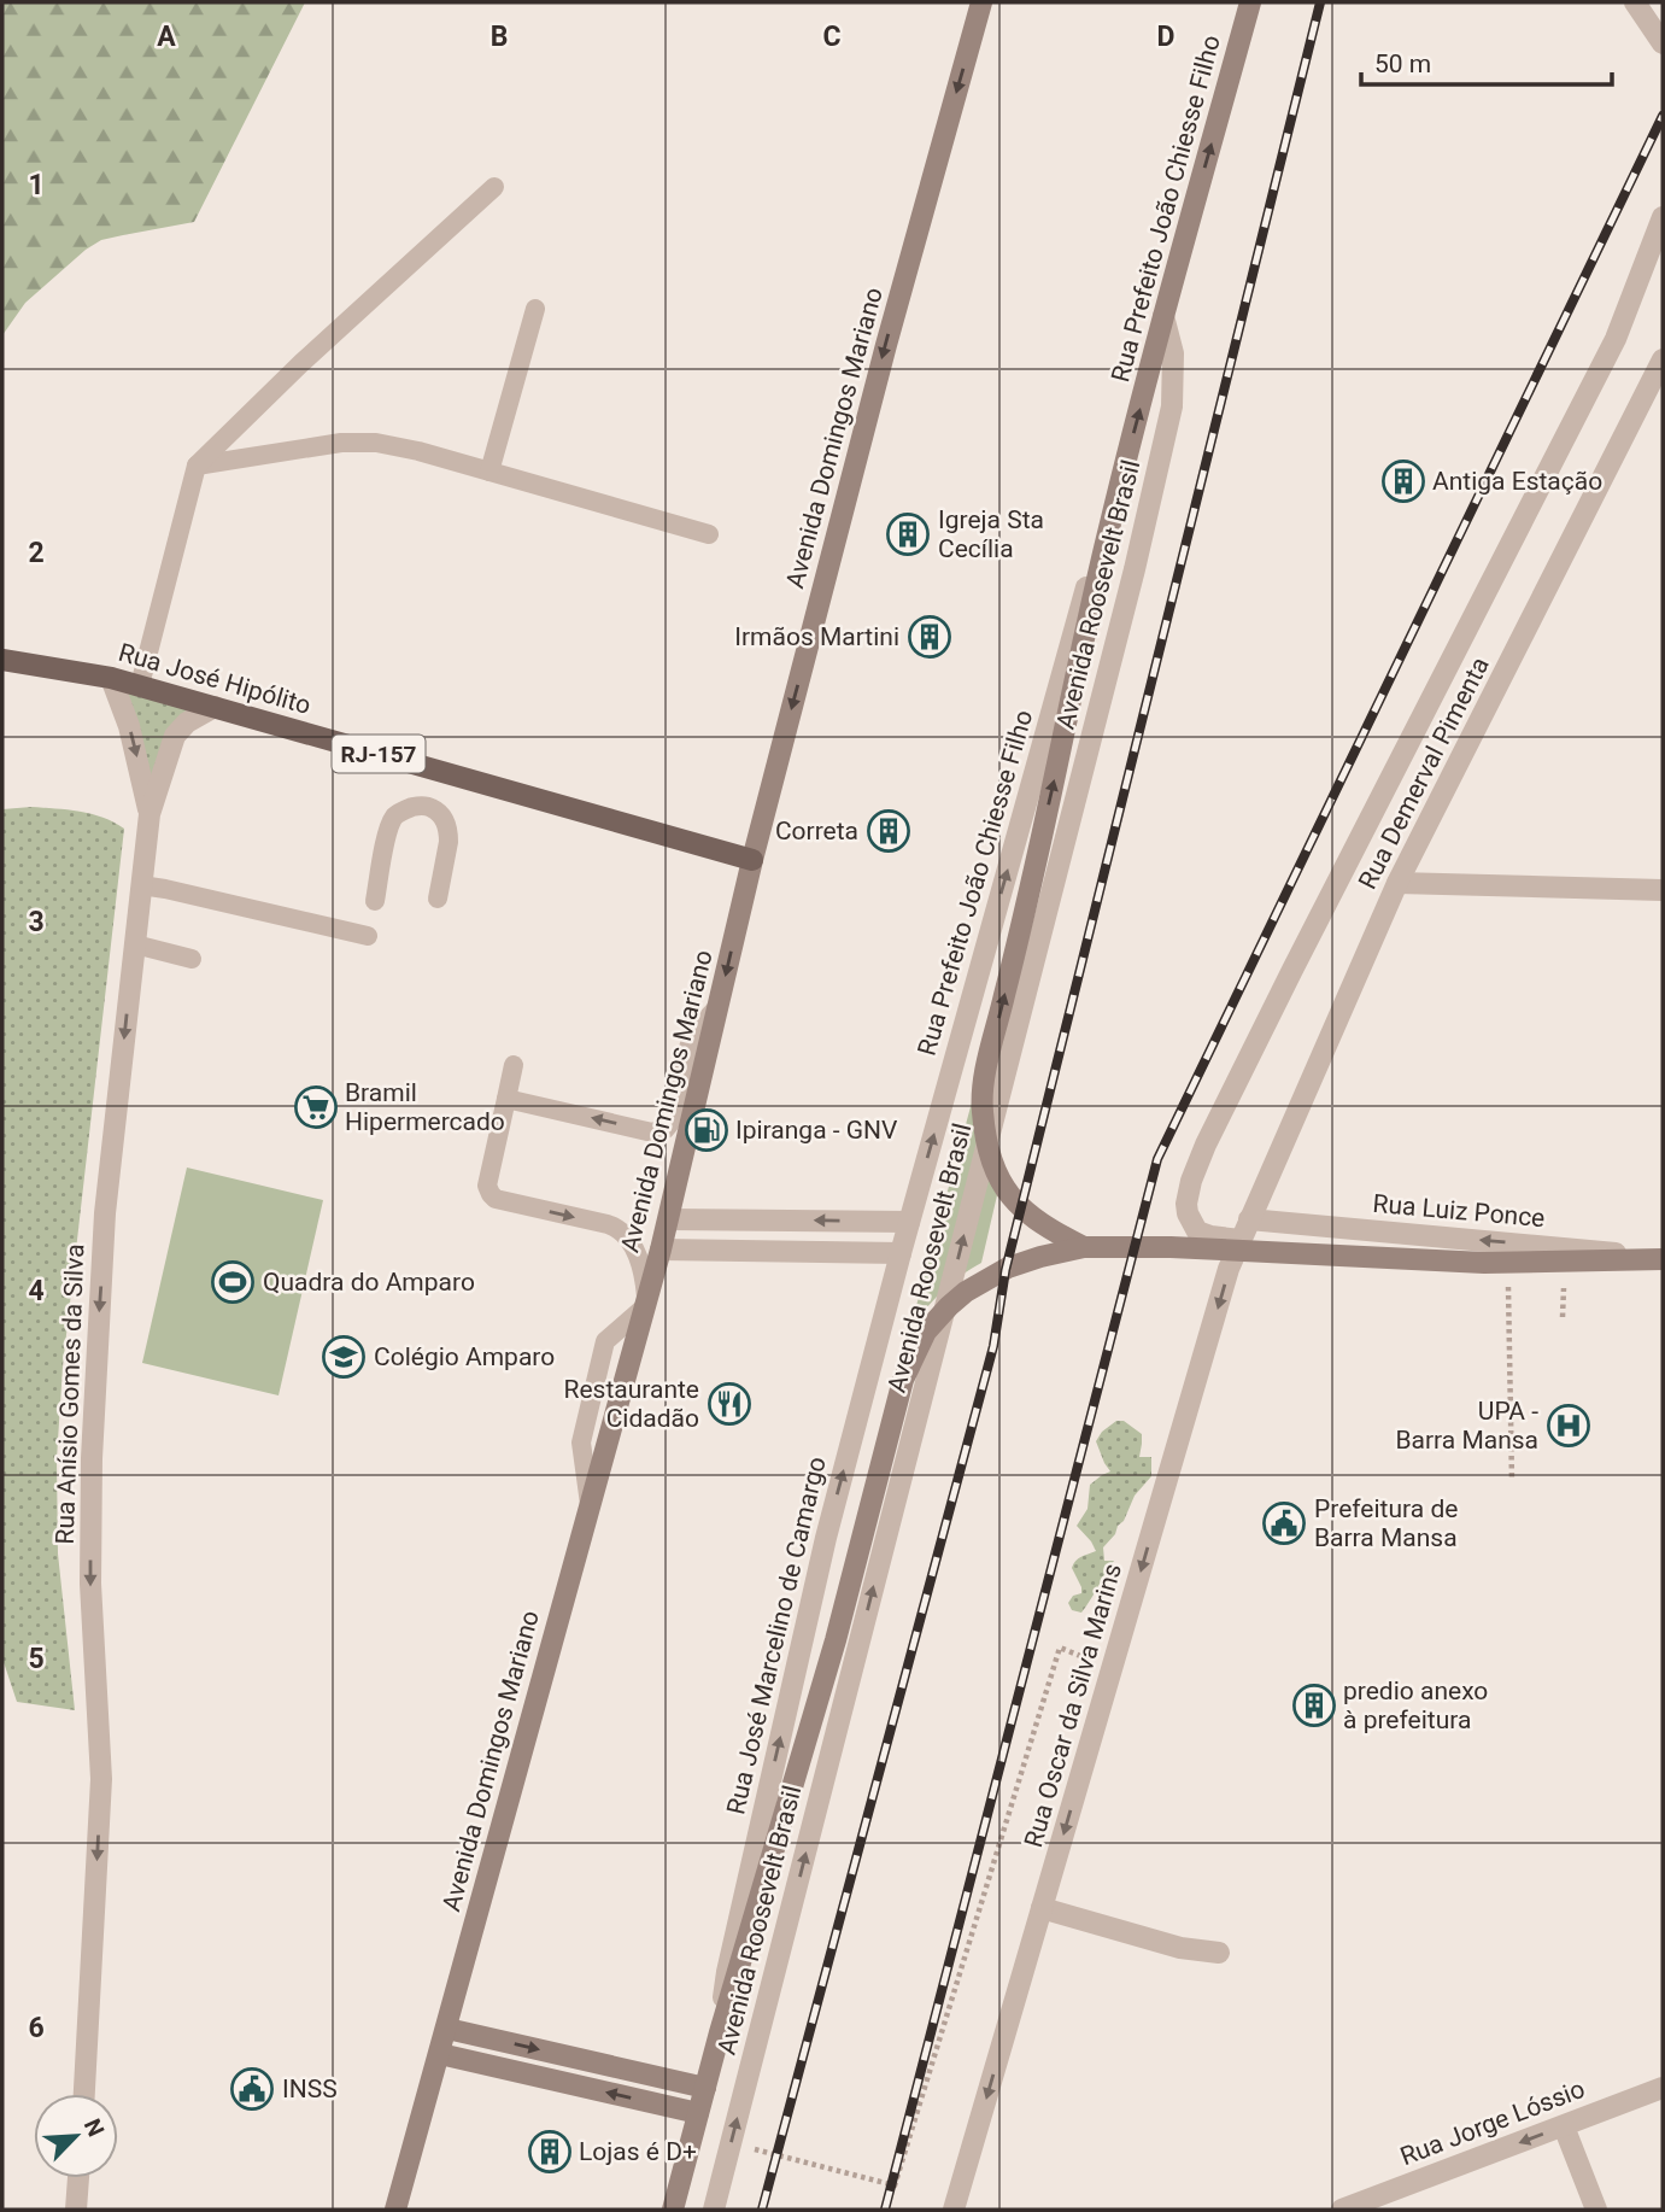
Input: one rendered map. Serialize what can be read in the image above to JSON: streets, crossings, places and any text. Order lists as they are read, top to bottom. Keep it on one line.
{"streets":{"main road":["Rua Prefeito João Chiesse Filho","Avenida Domingos Mariano","Rua José Hipólito","RJ-157","Rua Luiz Ponce","Rua José Marcelino de Camargo"],"street":["Avenida Roosevelt Brasil","Rua Demerval Pimenta","Rua Anísio Gomes da Silva","Rua Oscar da Silva Marins","Rua Jorge Lóssio"]},"crossings":[["Rua Prefeito João Chiesse Filho","Avenida Roosevelt Brasil"],["Rua Prefeito João Chiesse Filho","Rua Luiz Ponce"],["Rua Prefeito João Chiesse Filho","Rua José Marcelino de Camargo"],["Avenida Domingos Mariano","Rua José Hipólito"],["Rua José Hipólito","Rua Anísio Gomes da Silva"],["Rua Demerval Pimenta","Rua Luiz Ponce"],["Rua Demerval Pimenta","Rua Oscar da Silva Marins"],["Rua Luiz Ponce","Rua José Marcelino de Camargo"],["Rua Luiz Ponce","Rua Oscar da Silva Marins"]],"one_way":["Rua Prefeito João Chiesse Filho","Avenida Domingos Mariano","Avenida Roosevelt Brasil","Rua Anísio Gomes da Silva","Rua Oscar da Silva Marins","Rua Jorge Lóssio"],"places":{"building":["Antiga Estação","Igreja Sta Cecília","Irmãos Martini","Correta","predio anexo à prefeitura","Lojas é D+"],"supermarket":["Bramil Hipermercado"],"fuel station":["Ipiranga - GNV"],"sports":["Quadra do Amparo"],"school or university":["Colégio Amparo"],"restaurant":["Restaurante Cidadão"],"hospital":["UPA - Barra Mansa"],"public building":["Prefeitura de Barra Mansa","INSS"]},"scale_bar":"50 m","north":"top right","grid":{"columns":["A","B","C","D"],"rows":["1","2","3","4","5","6"]}}
